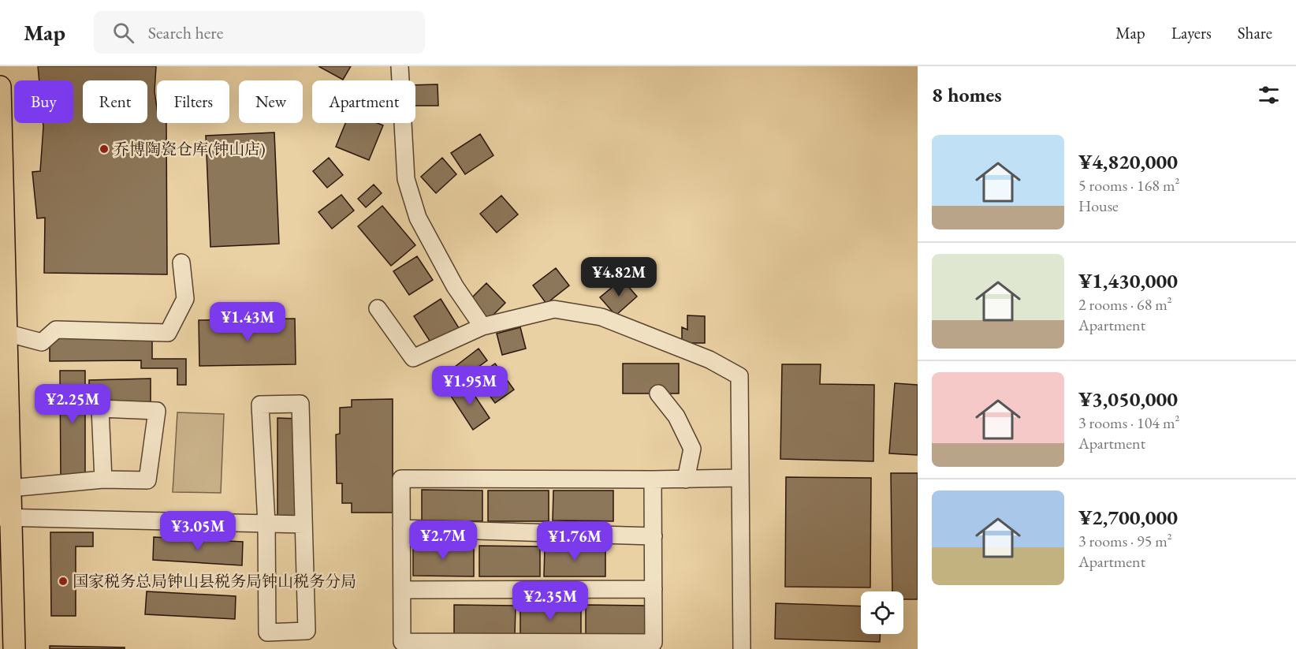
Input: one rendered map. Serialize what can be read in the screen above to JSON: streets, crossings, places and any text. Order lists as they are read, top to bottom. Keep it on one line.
{"places":["乔博陶瓷仓库(钟山店)","国家税务总局钟山县税务局钟山税务分局"],"page":{"header":"Map","search":"Search here","nav":["Map","Layers","Share"],"heading":"8 homes","chip":["Buy","Rent","Filters","New","Apartment"],"list":[{"name":"¥4,820,000","note":"5 rooms · 168 m² · House"},{"name":"¥1,430,000","note":"2 rooms · 68 m² · Apartment"},{"name":"¥3,050,000","note":"3 rooms · 104 m² · Apartment"},{"name":"¥2,700,000","note":"3 rooms · 95 m² · Apartment"}],"price":["¥4.82M","¥1.43M","¥1.95M","¥2.25M","¥3.05M","¥2.7M","¥1.76M","¥2.35M"]}}
